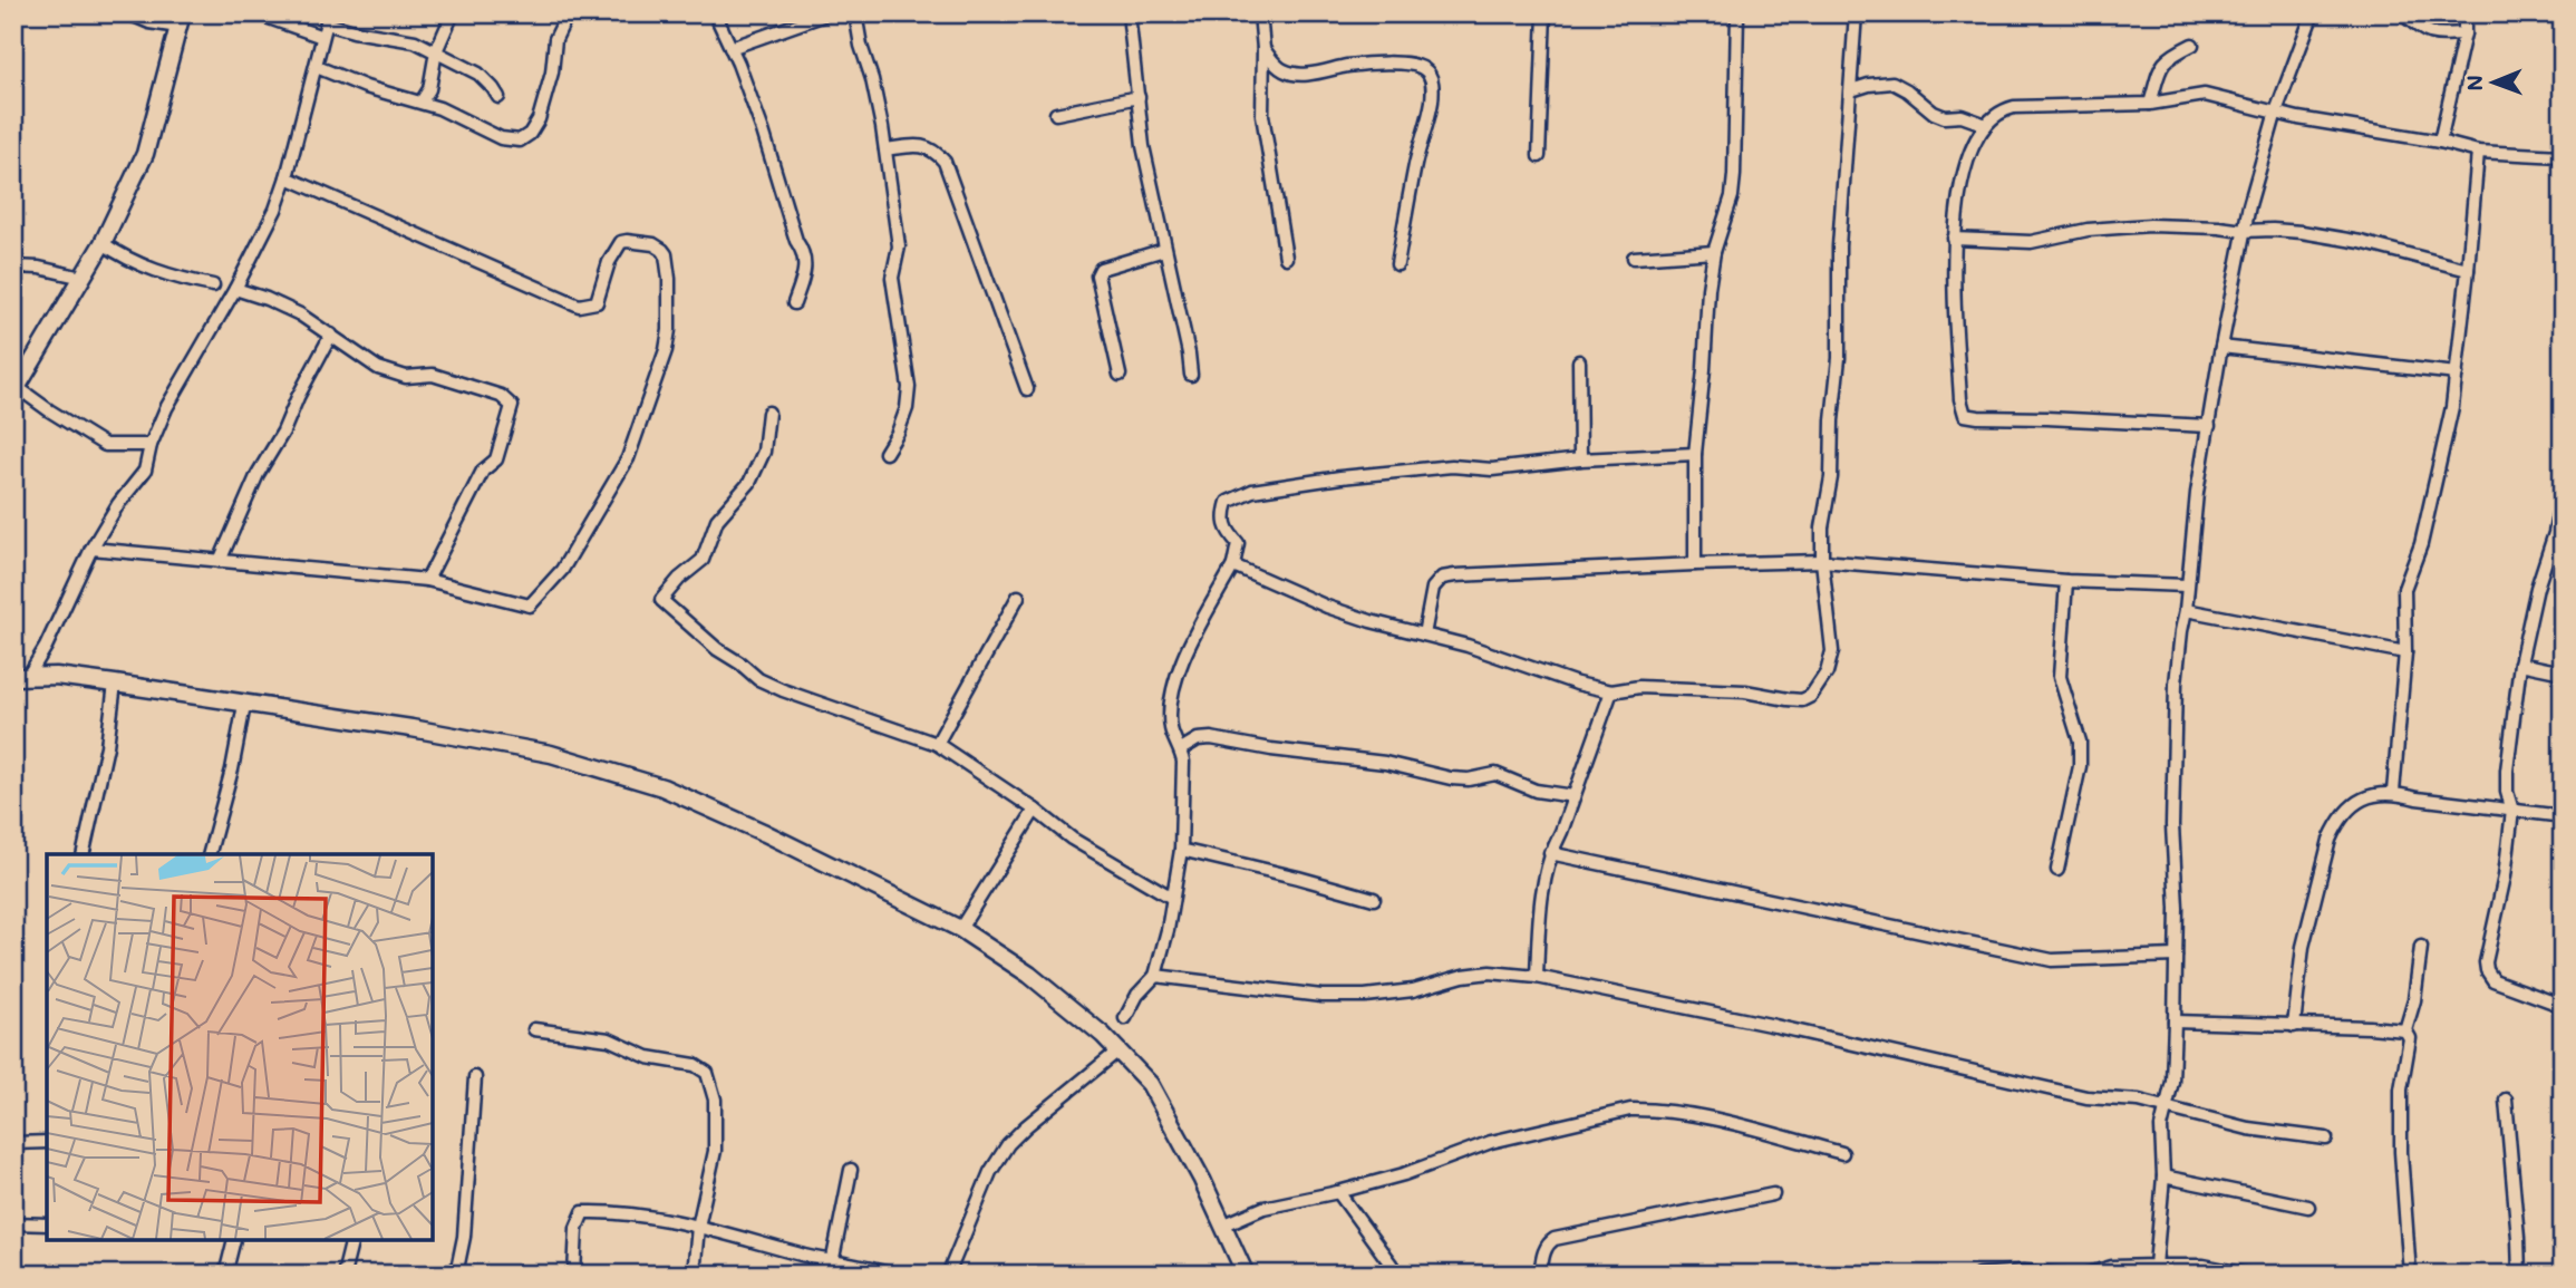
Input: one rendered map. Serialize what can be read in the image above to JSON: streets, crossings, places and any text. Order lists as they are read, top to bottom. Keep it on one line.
{"north":"left"}
